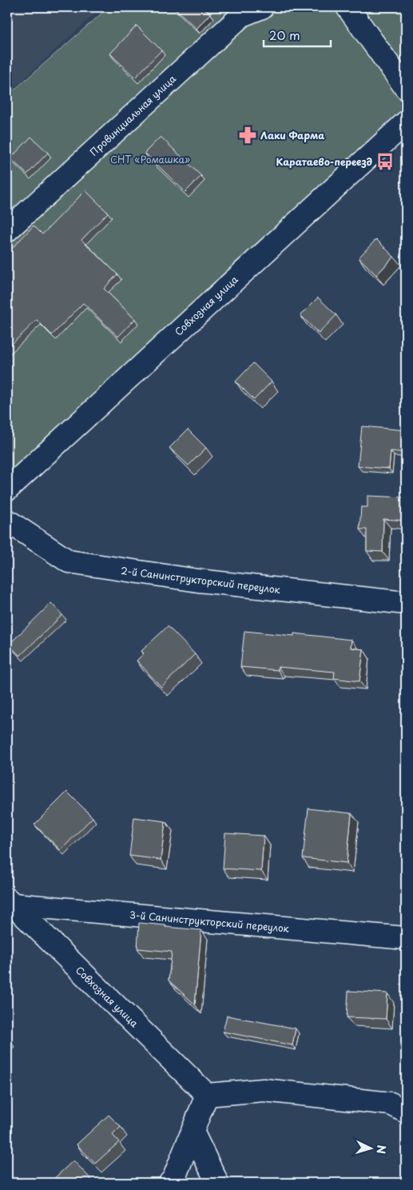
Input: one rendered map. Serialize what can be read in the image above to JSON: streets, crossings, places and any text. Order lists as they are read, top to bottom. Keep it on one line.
{"streets":{"street":["Провинциальная улица","Совхозная улица","2-й Санинструкторский переулок","3-й Санинструкторский переулок"]},"crossings":[["Совхозная улица","3-й Санинструкторский переулок"]],"parks":["СНТ «Ромашка»"],"places":{"pharmacy":["Лаки Фарма"],"bus stop":["Каратаево-переезд"]},"scale_bar":"20 m","north":"right"}
